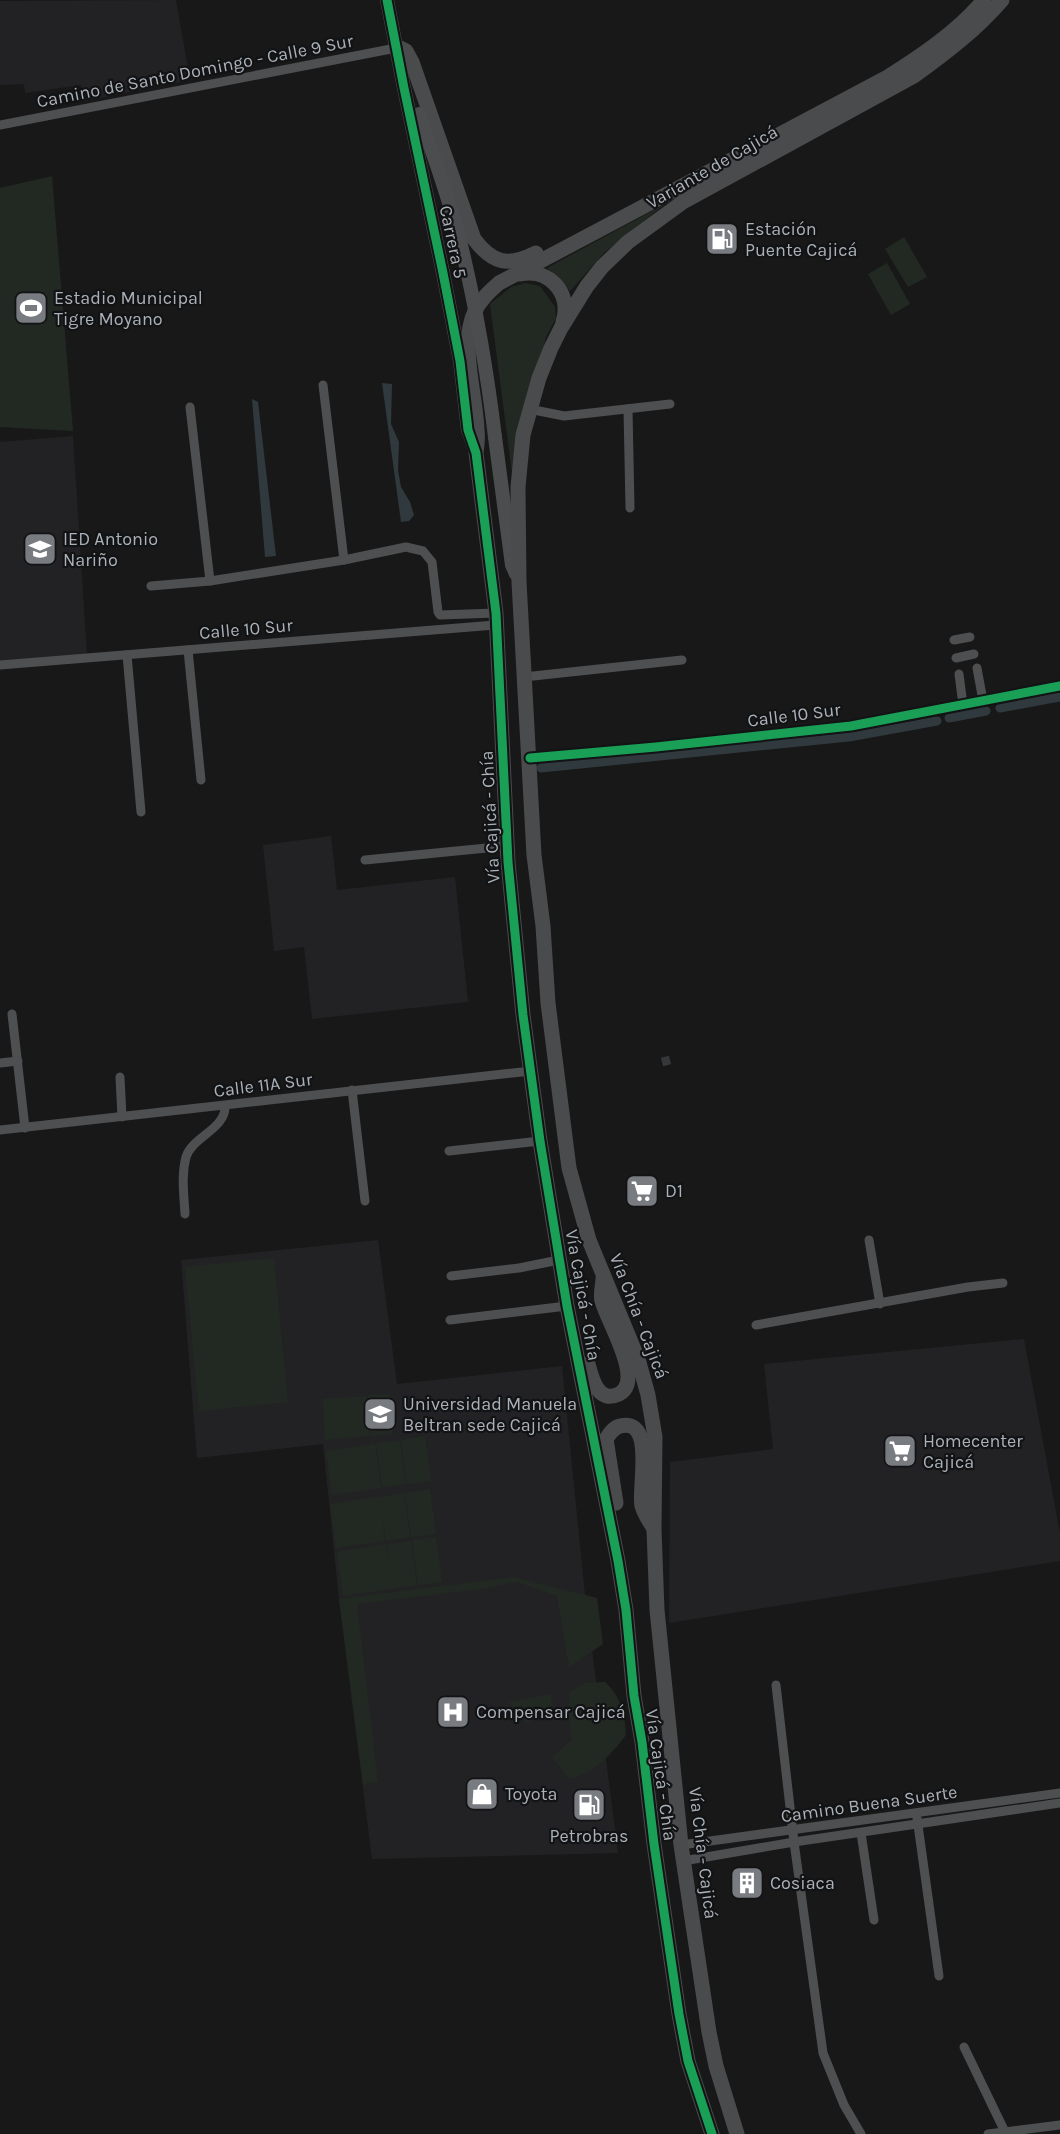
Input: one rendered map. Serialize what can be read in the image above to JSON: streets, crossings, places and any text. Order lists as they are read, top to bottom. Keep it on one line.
{"streets":{"highway":["Variante de Cajicá","Vía Cajicá - Chía","Vía Chía - Cajicá"],"main road":["Carrera 5"],"street":["Camino de Santo Domingo - Calle 9 Sur","Calle 10 Sur","Calle 11A Sur","Camino Buena Suerte"]},"crossings":[["Camino de Santo Domingo - Calle 9 Sur","Carrera 5"],["Variante de Cajicá","Carrera 5"],["Variante de Cajicá","Vía Cajicá - Chía"],["Variante de Cajicá","Vía Chía - Cajicá"],["Carrera 5","Vía Cajicá - Chía"],["Carrera 5","Vía Chía - Cajicá"],["Calle 10 Sur","Vía Cajicá - Chía"],["Calle 10 Sur","Vía Chía - Cajicá"],["Vía Cajicá - Chía","Calle 11A Sur"],["Vía Chía - Cajicá","Camino Buena Suerte"]],"places":{"fuel station":["Estación Puente Cajicá","Petrobras"],"sports":["Estadio Municipal Tigre Moyano"],"school or university":["IED Antonio Nariño","Universidad Manuela Beltran sede Cajicá"],"supermarket":["D1","Homecenter Cajicá"],"hospital":["Compensar Cajicá"],"shop":["Toyota"],"building":["Cosiaca"]}}
